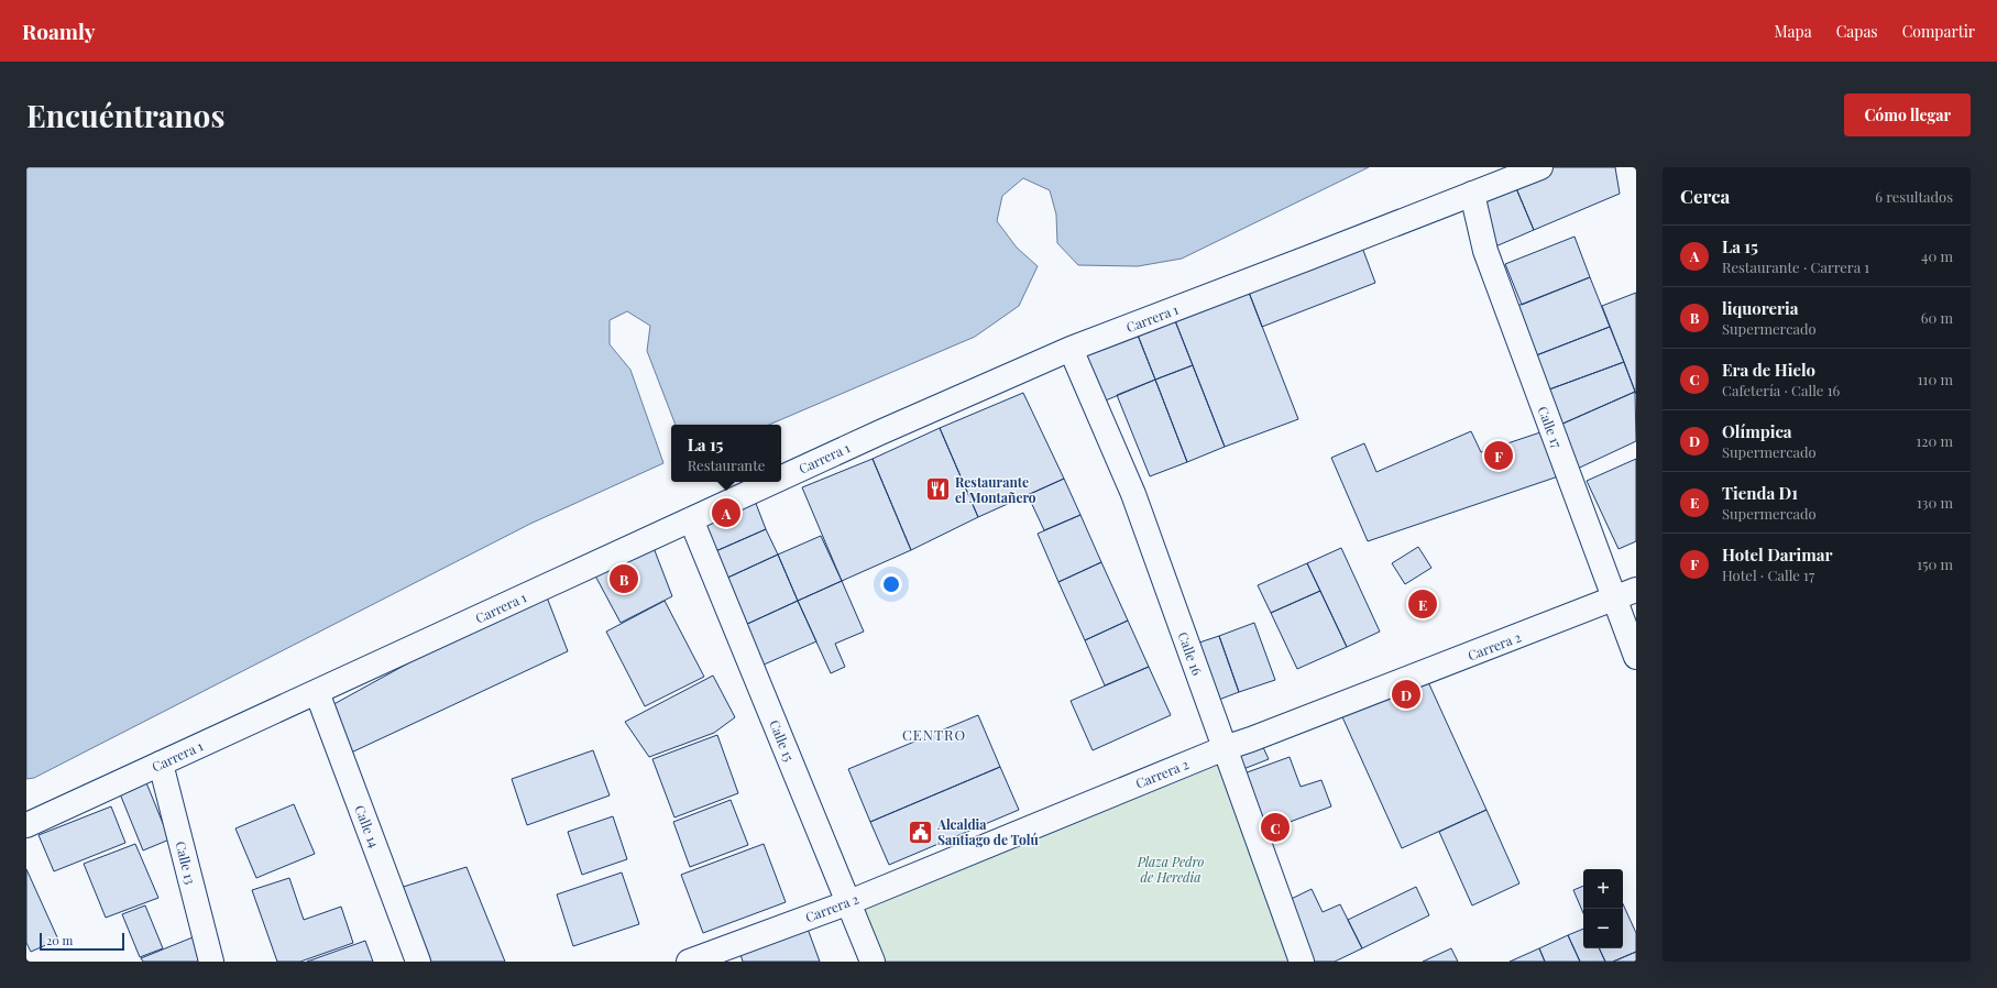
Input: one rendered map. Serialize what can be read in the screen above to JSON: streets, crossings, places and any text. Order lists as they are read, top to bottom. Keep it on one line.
{"streets":{"street":["Carrera 1","Calle 17","Carrera 2","Calle 16","Calle 15","Calle 14","Calle 13"]},"crossings":[["Carrera 1","Calle 17"],["Carrera 1","Calle 16"],["Carrera 1","Calle 15"],["Carrera 1","Calle 14"],["Carrera 1","Calle 13"],["Calle 17","Carrera 2"],["Carrera 2","Calle 16"],["Carrera 2","Calle 15"]],"districts":["CENTRO"],"parks":["Plaza Pedro de Heredia"],"places":{"restaurant":["Restaurante el Montañero"],"public building":["Alcaldia Santiago de Tolú"]},"scale_bar":"20 m","page":{"header":"Roamly","nav":["Mapa","Capas","Compartir"],"buttons":"Cómo llegar","title":"Encuéntranos","heading":["Cerca","6 resultados"],"list":[{"mark":"A","name":"La 15","note":"Restaurante · Carrera 1","value":"40 m"},{"mark":"B","name":"liquoreria","note":"Supermercado","value":"60 m"},{"mark":"C","name":"Era de Hielo","note":"Cafetería · Calle 16","value":"110 m"},{"mark":"D","name":"Olímpica","note":"Supermercado","value":"120 m"},{"mark":"E","name":"Tienda D1","note":"Supermercado","value":"130 m"},{"mark":"F","name":"Hotel Darimar","note":"Hotel · Calle 17","value":"150 m"}],"popup":["La 15","Restaurante"],"pins":["F","A","B","E","D","C"],"map_buttons":["+","−"],"scale":"20 m"}}
